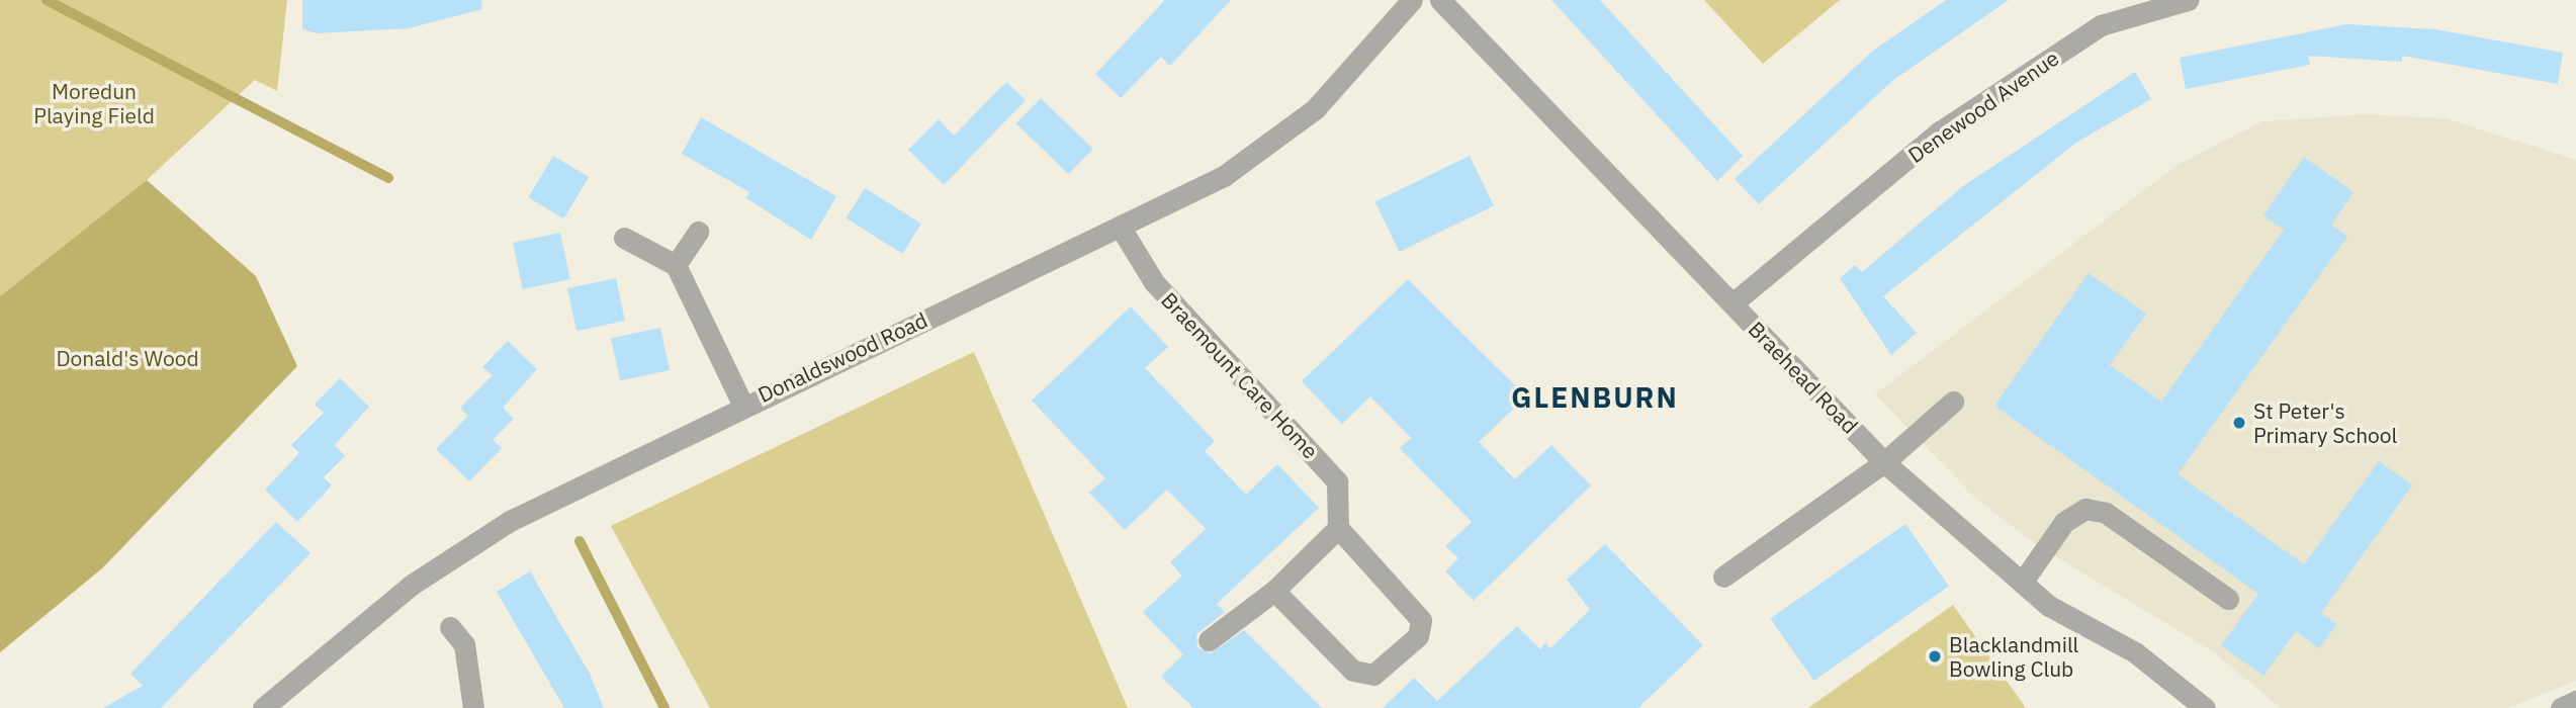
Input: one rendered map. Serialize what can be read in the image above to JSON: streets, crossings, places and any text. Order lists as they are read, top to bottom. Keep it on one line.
{"streets":{"street":["Denewood Avenue","Donaldswood Road","Braemount Care Home","Braehead Road"]},"crossings":[["Denewood Avenue","Braehead Road"],["Donaldswood Road","Braemount Care Home"]],"districts":["GLENBURN"],"parks":["Moredun Playing Field","Donald's Wood"],"places":["St Peter's Primary School","Blacklandmill Bowling Club"]}
